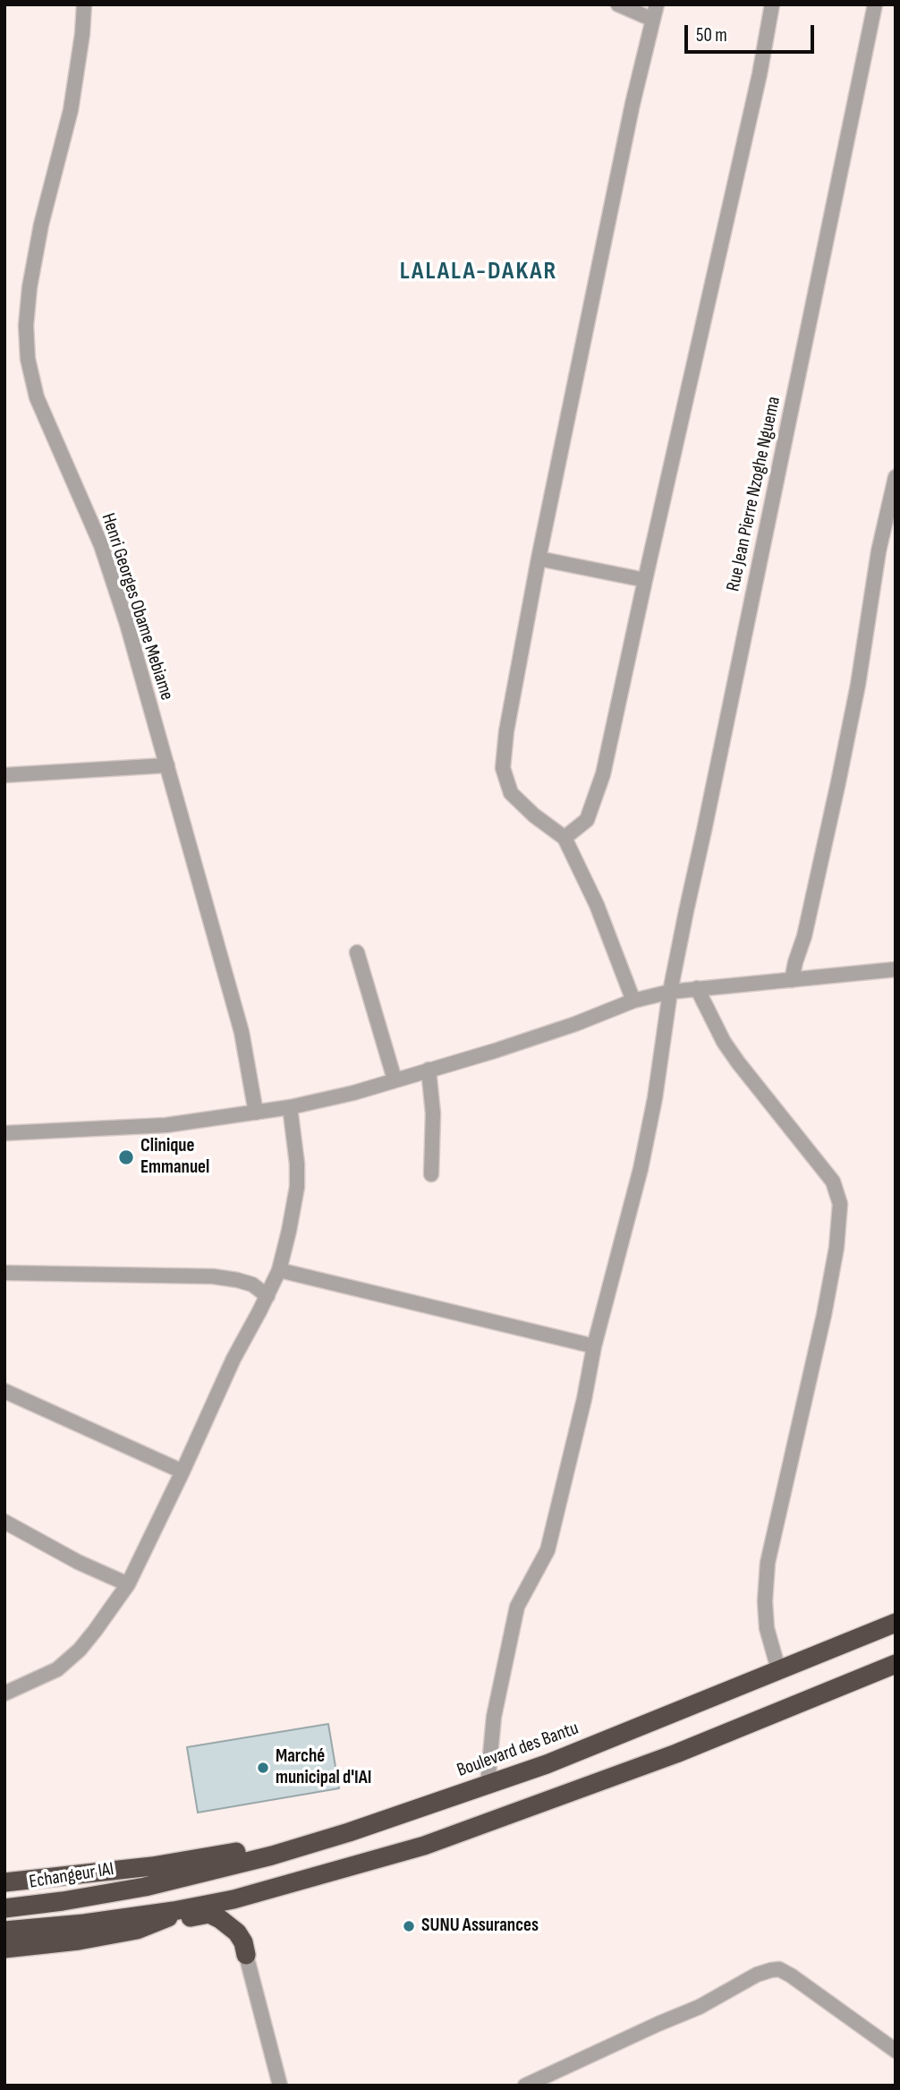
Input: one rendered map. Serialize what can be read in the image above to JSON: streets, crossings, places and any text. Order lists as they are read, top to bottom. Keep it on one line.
{"streets":{"highway":["Boulevard des Bantu","Echangeur IAI"],"street":["Rue Jean Pierre Nzoghe Nguema","Henri Georges Obame Mebiame"]},"crossings":[["Rue Jean Pierre Nzoghe Nguema","Boulevard des Bantu"],["Boulevard des Bantu","Echangeur IAI"]],"districts":["LALALA-DAKAR"],"places":["Clinique Emmanuel","Marché municipal d'IAI","SUNU Assurances"],"scale_bar":"50 m"}
